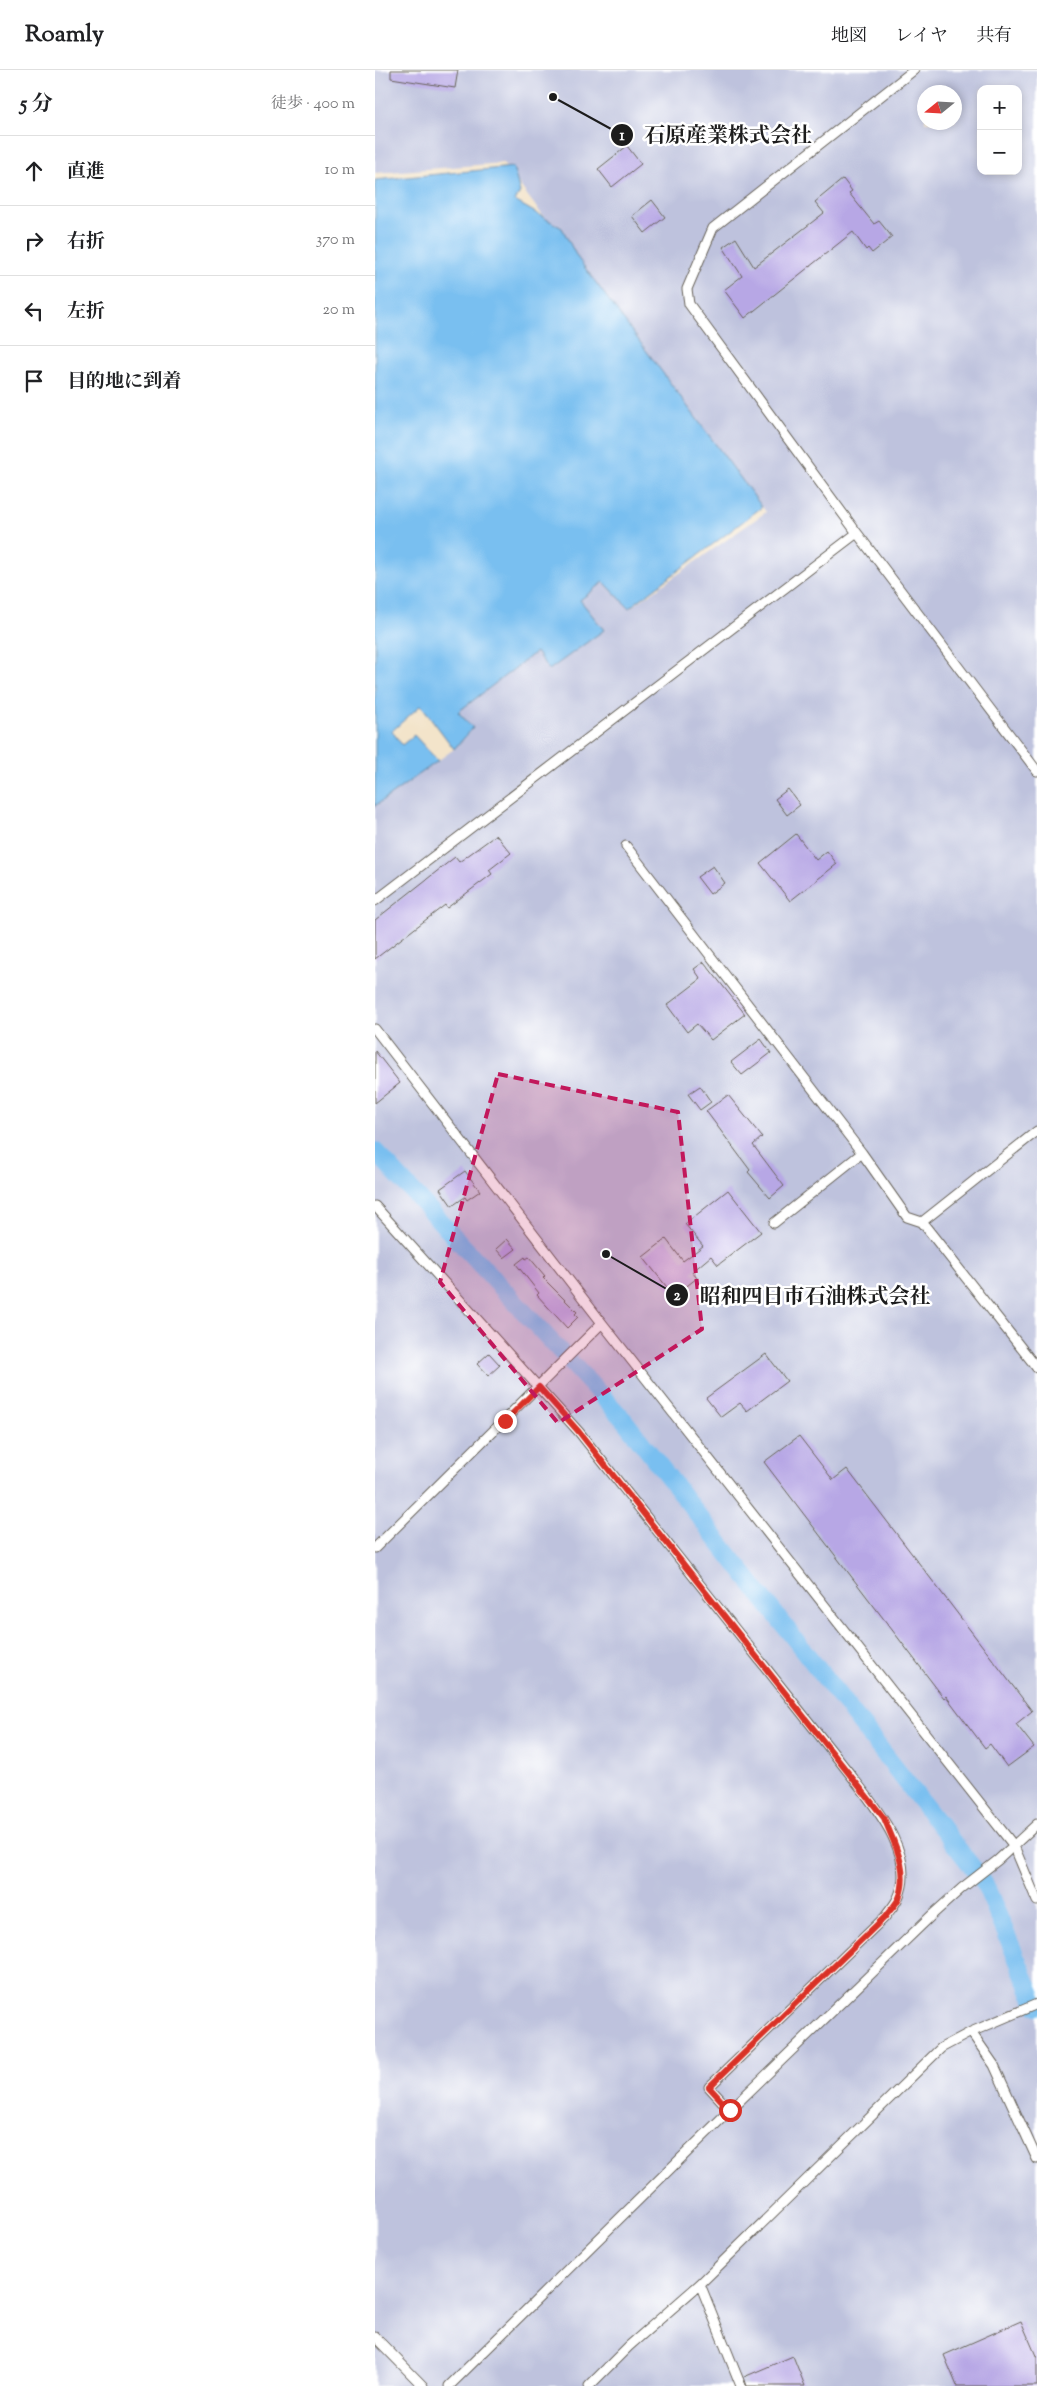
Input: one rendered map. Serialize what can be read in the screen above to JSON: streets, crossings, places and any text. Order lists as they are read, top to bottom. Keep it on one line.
{"places":["石原産業株式会社","昭和四日市石油株式会社"],"north":"left","page":{"header":"Roamly","nav":["地図","レイヤ","共有"],"heading":["5 分","徒歩 · 400 m"],"map_buttons":["+","−"],"list":[["直進","10 m"],["右折","370 m"],["左折","20 m"],"目的地に到着"]}}
